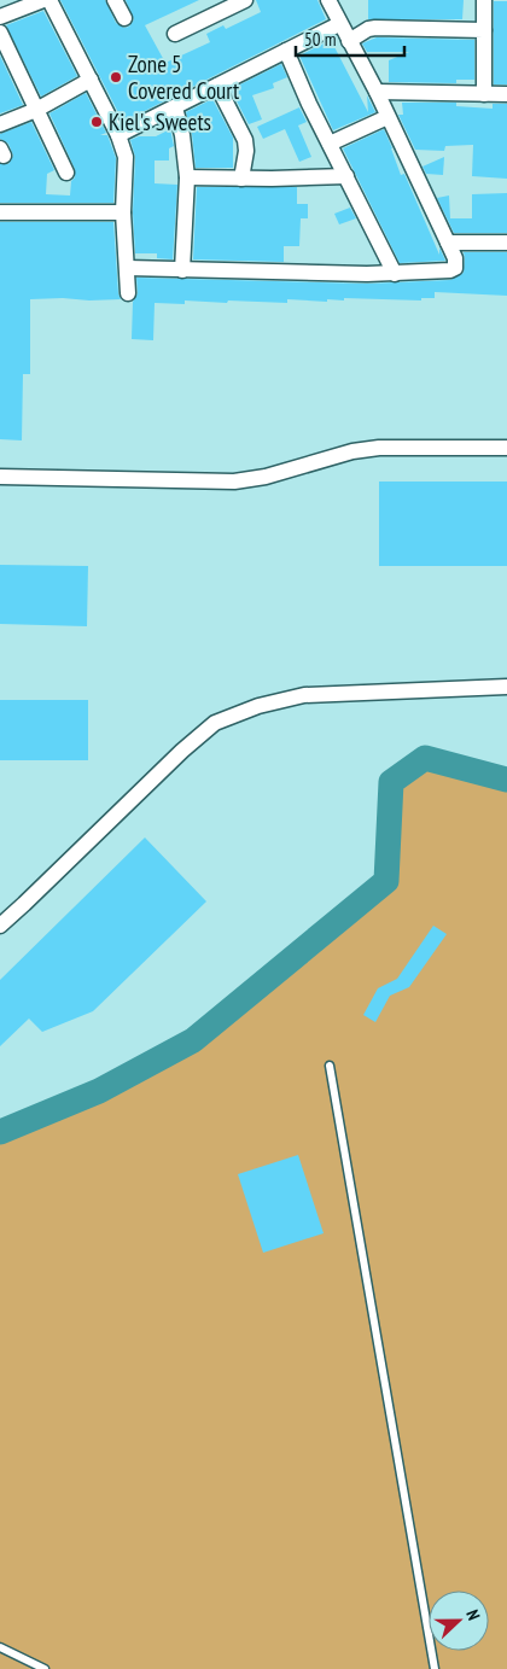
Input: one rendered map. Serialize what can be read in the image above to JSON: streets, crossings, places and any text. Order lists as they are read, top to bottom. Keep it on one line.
{"places":["Zone 5 Covered Court","Kiel's Sweets"],"scale_bar":"50 m","north":"right"}
